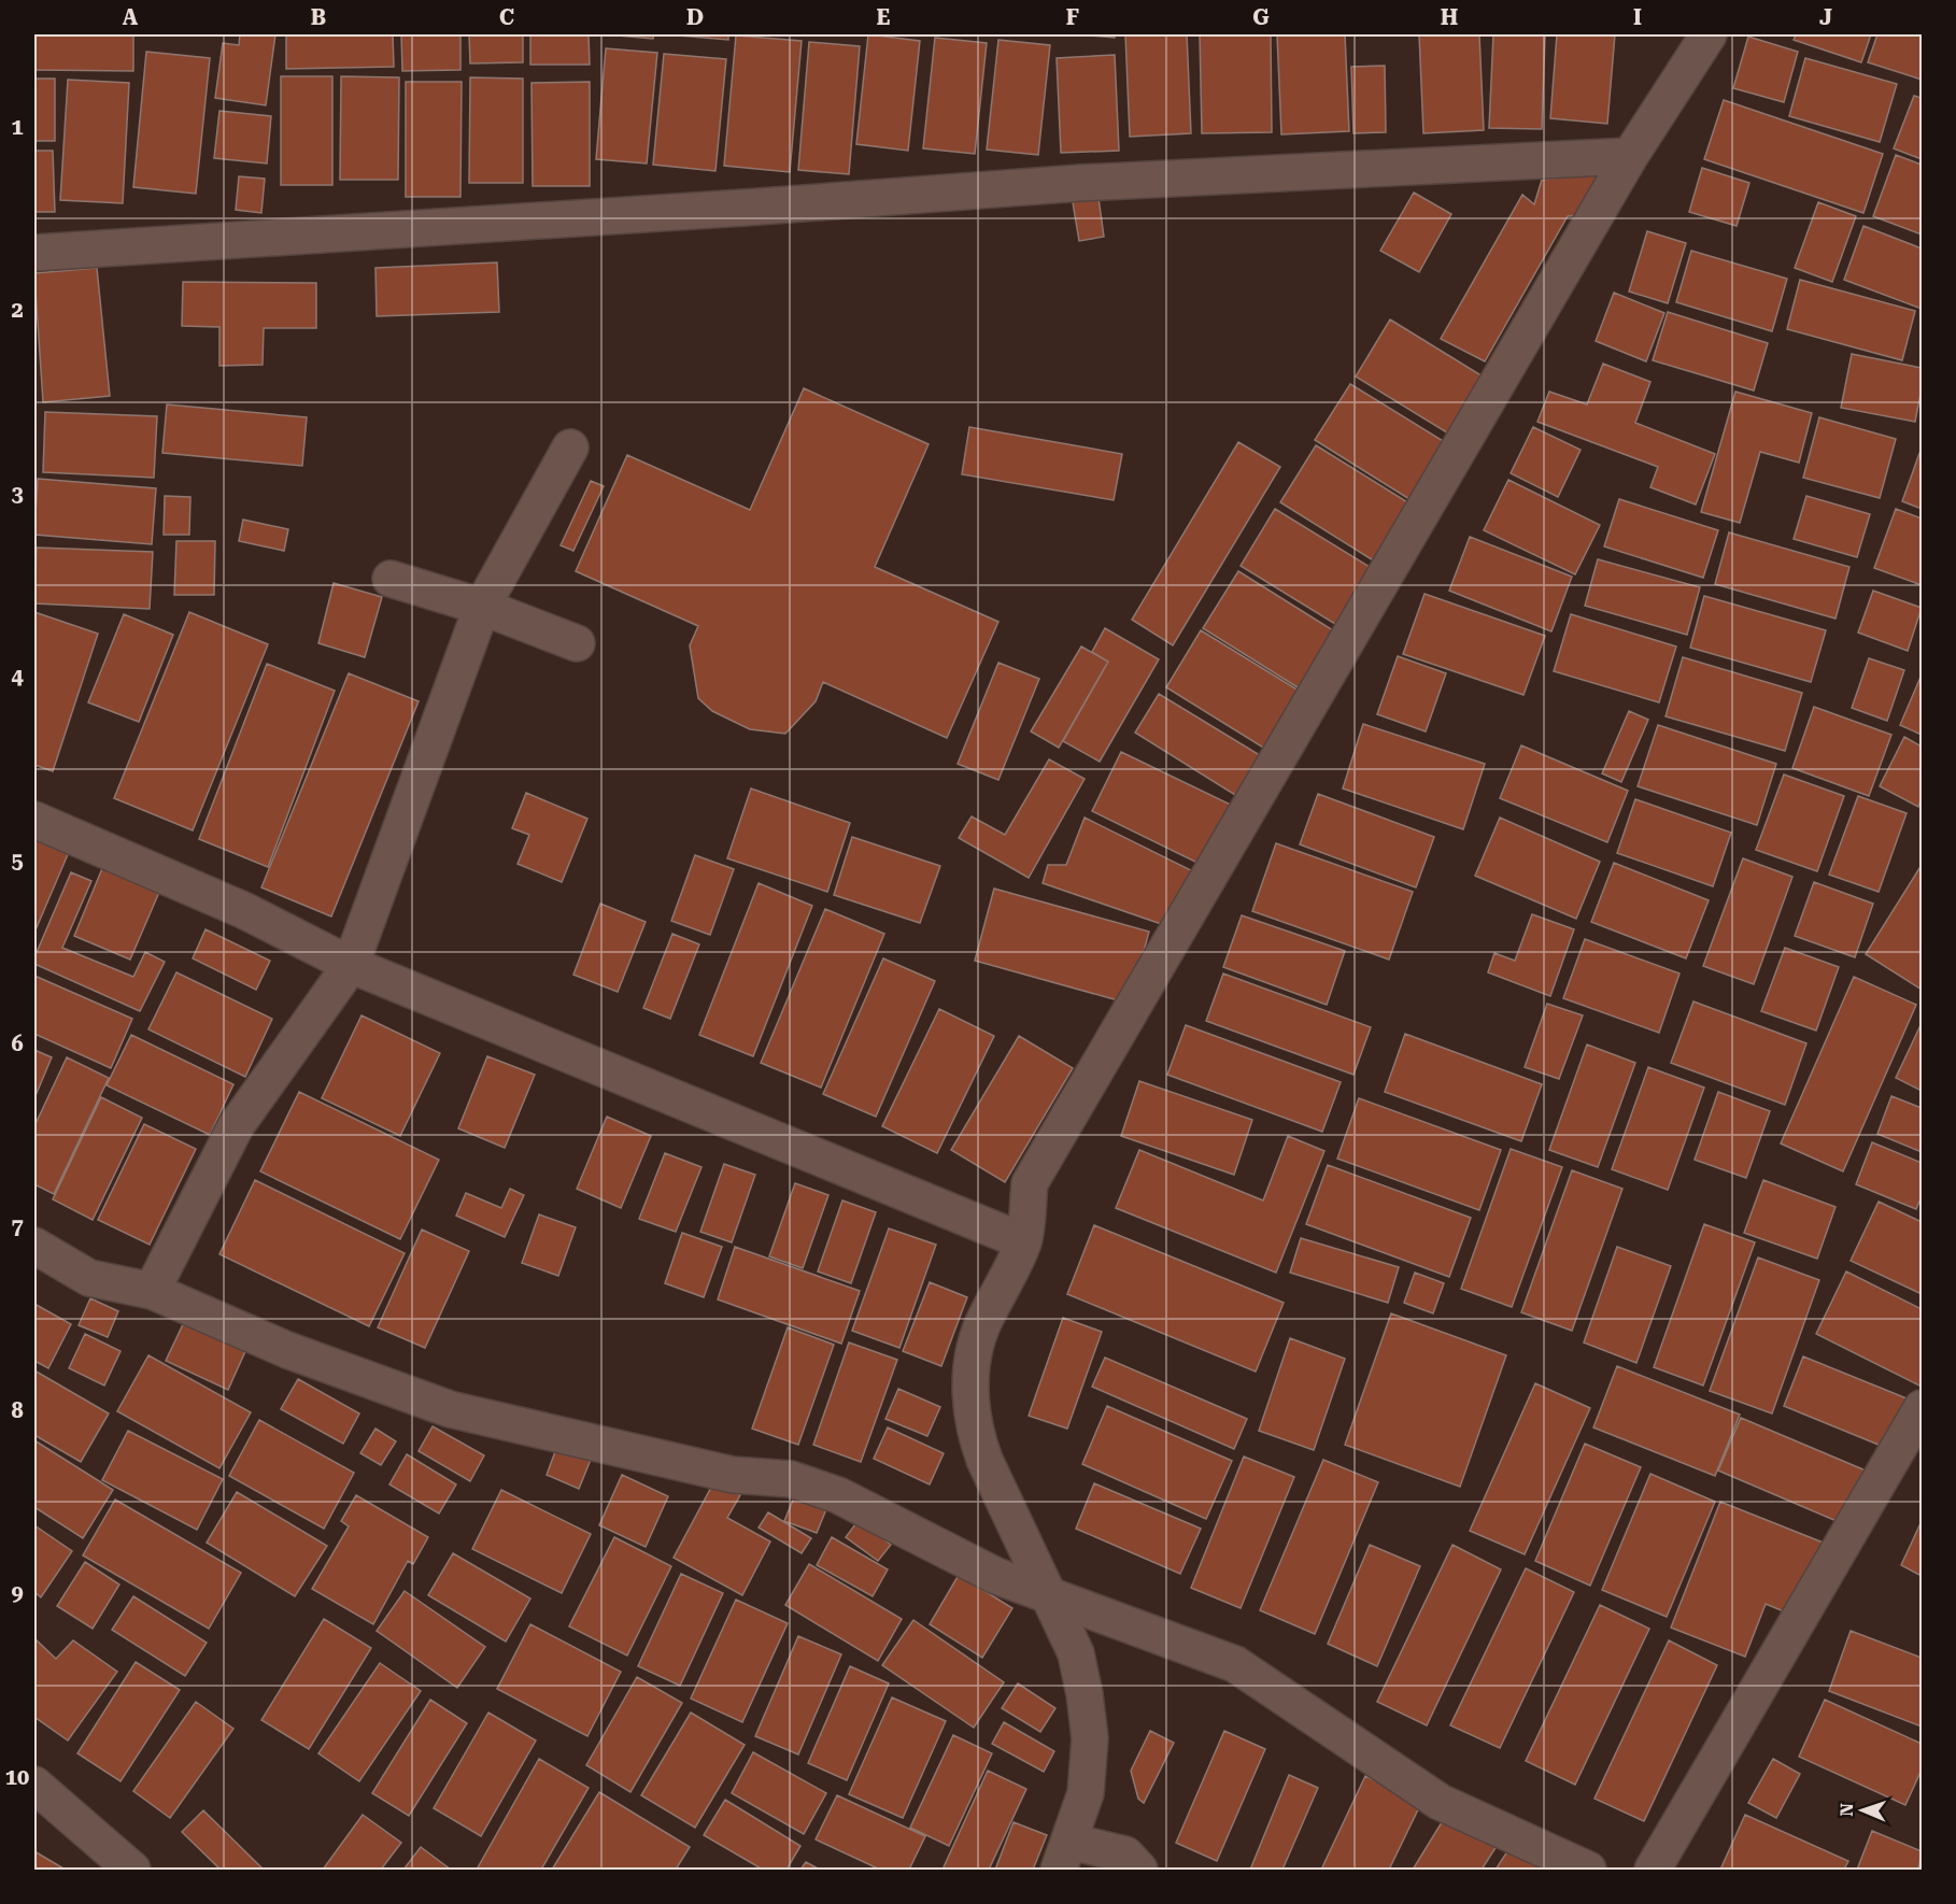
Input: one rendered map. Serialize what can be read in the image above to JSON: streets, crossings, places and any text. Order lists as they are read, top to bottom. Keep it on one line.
{"north":"left","grid":{"columns":["A","B","C","D","E","F","G","H","I","J"],"rows":["1","2","3","4","5","6","7","8","9","10"]}}
